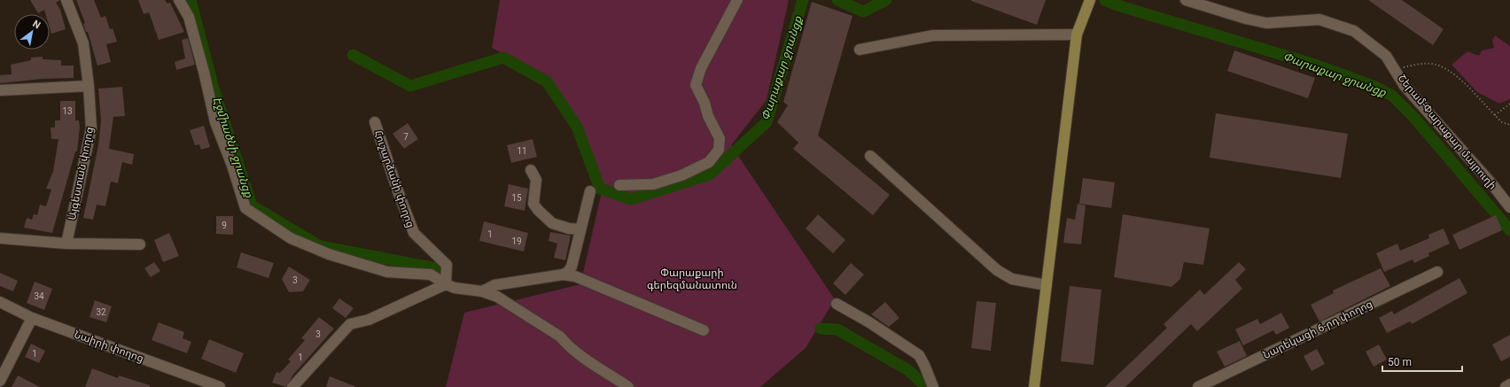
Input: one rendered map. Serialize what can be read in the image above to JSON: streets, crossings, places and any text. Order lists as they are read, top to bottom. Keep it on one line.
{"streets":{"street":["Շերամ-Փարաքար մայրուղի","Այգեստան փողոց","Հուշարձանի փողոց","Նարեկացի 6-րդ փողոց","Նաիրի փողոց"]},"water":["Փարաքար ջրանցք","Էջմիածնի ջրանցք"],"parks":["Փարաքարի գերեզմանատուն"],"house_numbers":["13","7","11","15","9","1","19","3","34","32","3","1","1"],"scale_bar":"50 m","north":"top right"}
